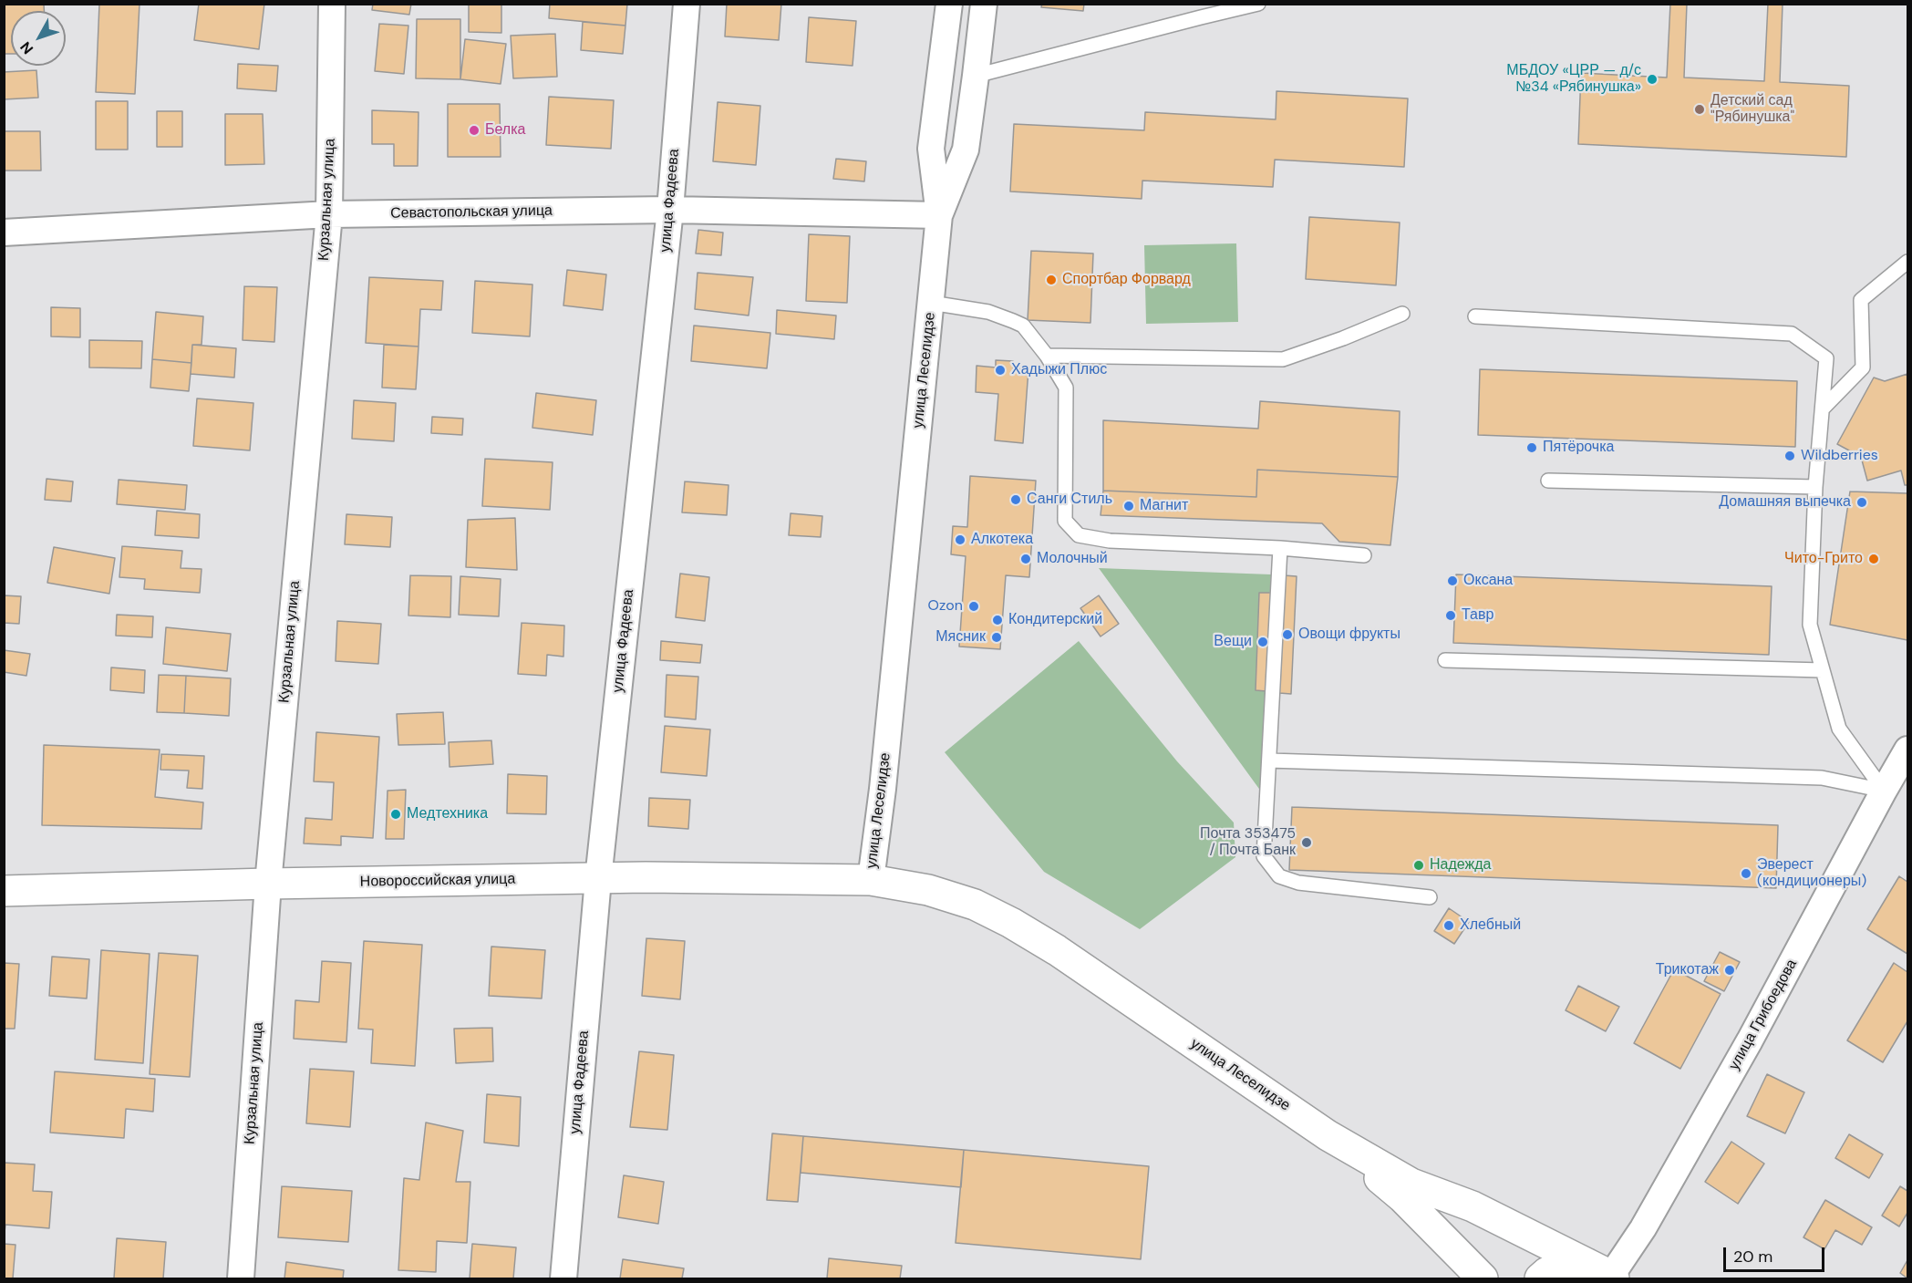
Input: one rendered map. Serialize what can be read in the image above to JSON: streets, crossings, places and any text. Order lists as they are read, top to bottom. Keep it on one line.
{"streets":{"street":["Курзальная улица","улица Фадеева","Севастопольская улица","улица Леселидзе","Новороссийская улица","улица Грибоедова"]},"crossings":[["Курзальная улица","Севастопольская улица"],["Курзальная улица","Новороссийская улица"],["улица Фадеева","Севастопольская улица"],["улица Фадеева","Новороссийская улица"],["Севастопольская улица","улица Леселидзе"],["улица Леселидзе","Новороссийская улица"],["улица Леселидзе","улица Грибоедова"]],"places":["МБДОУ «ЦРР — д/с №34 «Рябинушка»","Детский сад \"Рябинушка\"","Белка","Спортбар Форвард","Хадыжи Плюс","Пятёрочка","Wildberries","Санги Стиль","Домашняя выпечка","Магнит","Алкотека","Молочный","Чито-Грито","Оксана","Ozon","Тавр","Кондитерский","Овощи фрукты","Мясник","Вещи","Медтехника","Почта 353475 / Почта Банк","Надежда","Эверест (кондиционеры)","Хлебный","Трикотаж"],"scale_bar":"20 m","north":"bottom left"}
